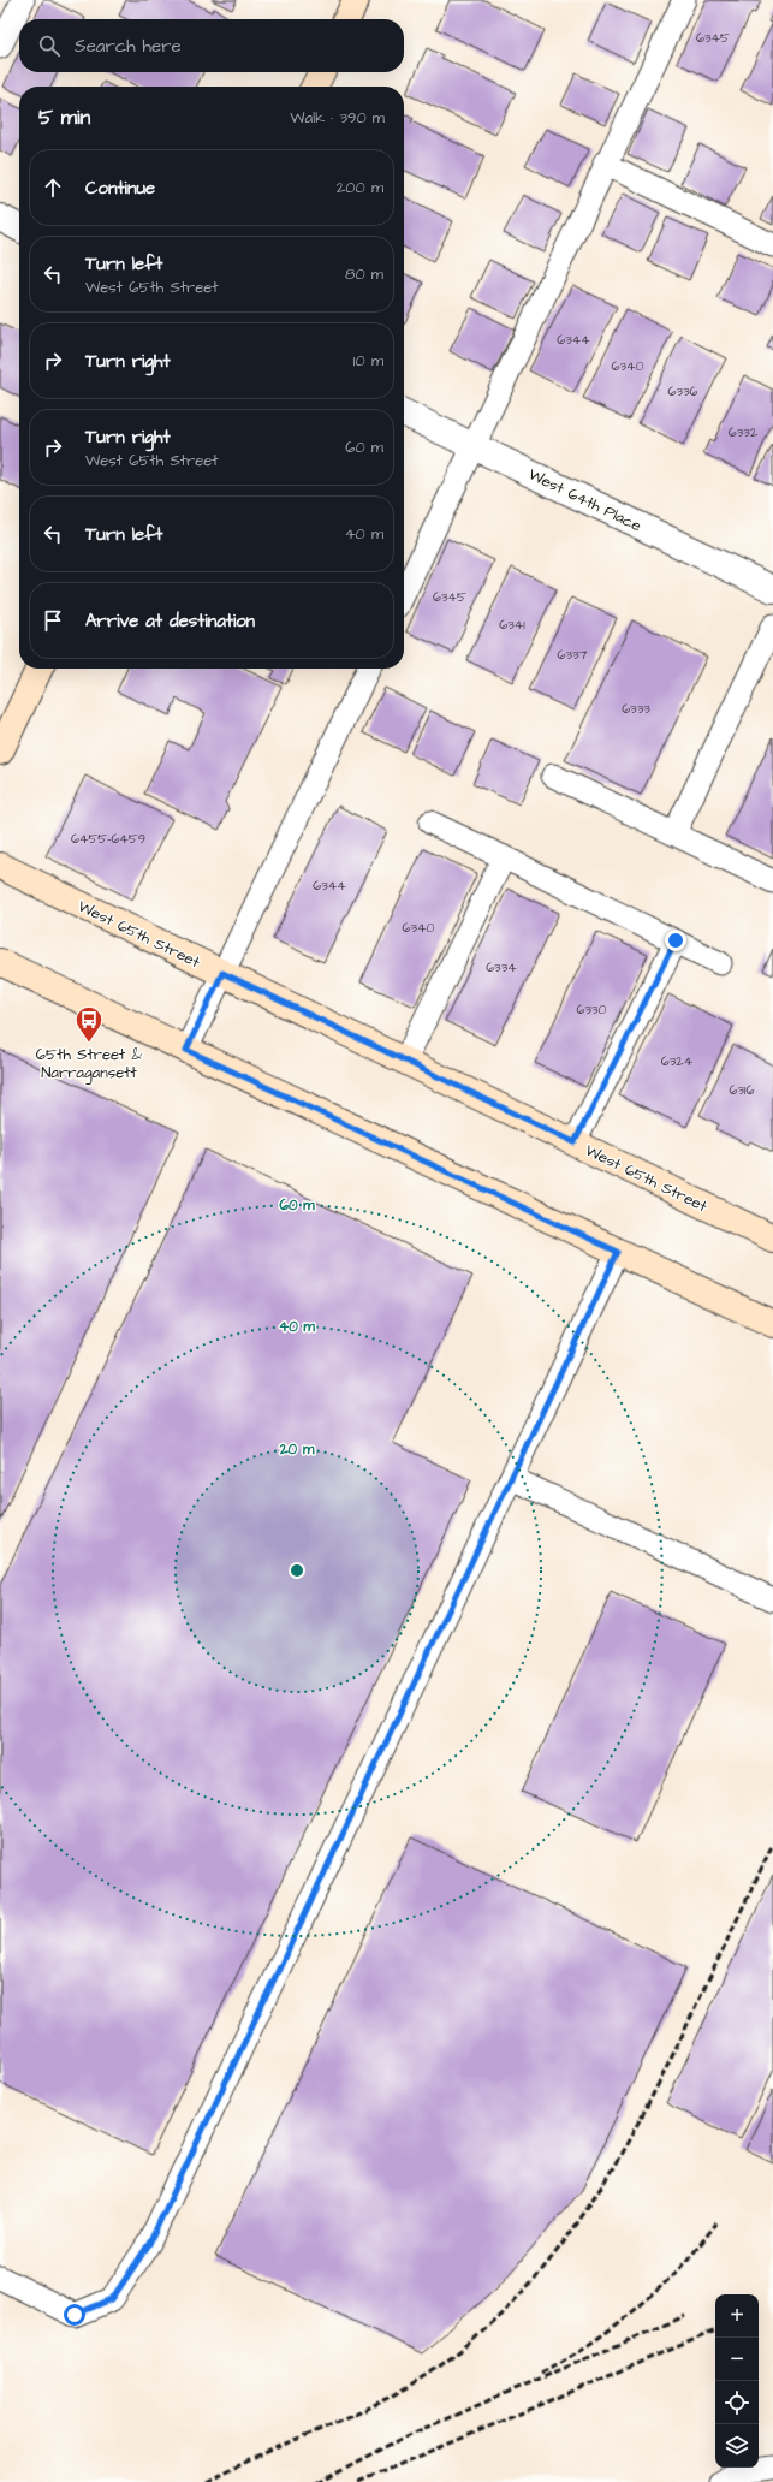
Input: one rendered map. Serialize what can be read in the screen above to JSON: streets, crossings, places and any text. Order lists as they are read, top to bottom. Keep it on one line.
{"streets":{"street":["West 64th Place","West 65th Street"]},"places":{"bus stop":["65th Street & Narragansett"]},"house_numbers":["6345","6344","6340","6336","6332","6345","6341","6337","6333","6455-6459","6344","6340","6334","6330","6324","6316"],"page":{"search":"Search here","heading":["5 min","Walk · 390 m"],"list":[["Continue","200 m"],["Turn left","West 65th Street","80 m"],["Turn right","10 m"],["Turn right","West 65th Street","60 m"],["Turn left","40 m"],"Arrive at destination"],"map_buttons":["+","−"]},"rings":["60 m","40 m","20 m"]}
